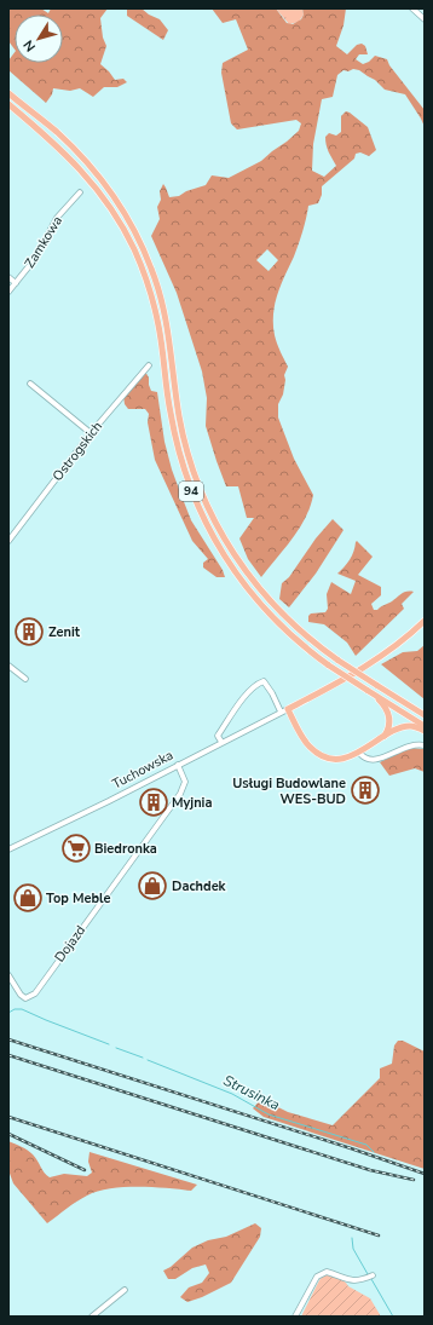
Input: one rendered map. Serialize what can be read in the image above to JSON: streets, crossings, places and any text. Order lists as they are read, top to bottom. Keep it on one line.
{"streets":{"main road":["94","Tuchowska"],"street":["Zamkowa","Ostrogskich","Dojazd"]},"crossings":[["Tuchowska","Dojazd"]],"water":["Strusinka"],"places":{"building":["Zenit","Usługi Budowlane WES-BUD","Myjnia"],"supermarket":["Biedronka"],"shop":["Dachdek","Top Meble"]},"north":"bottom left"}
